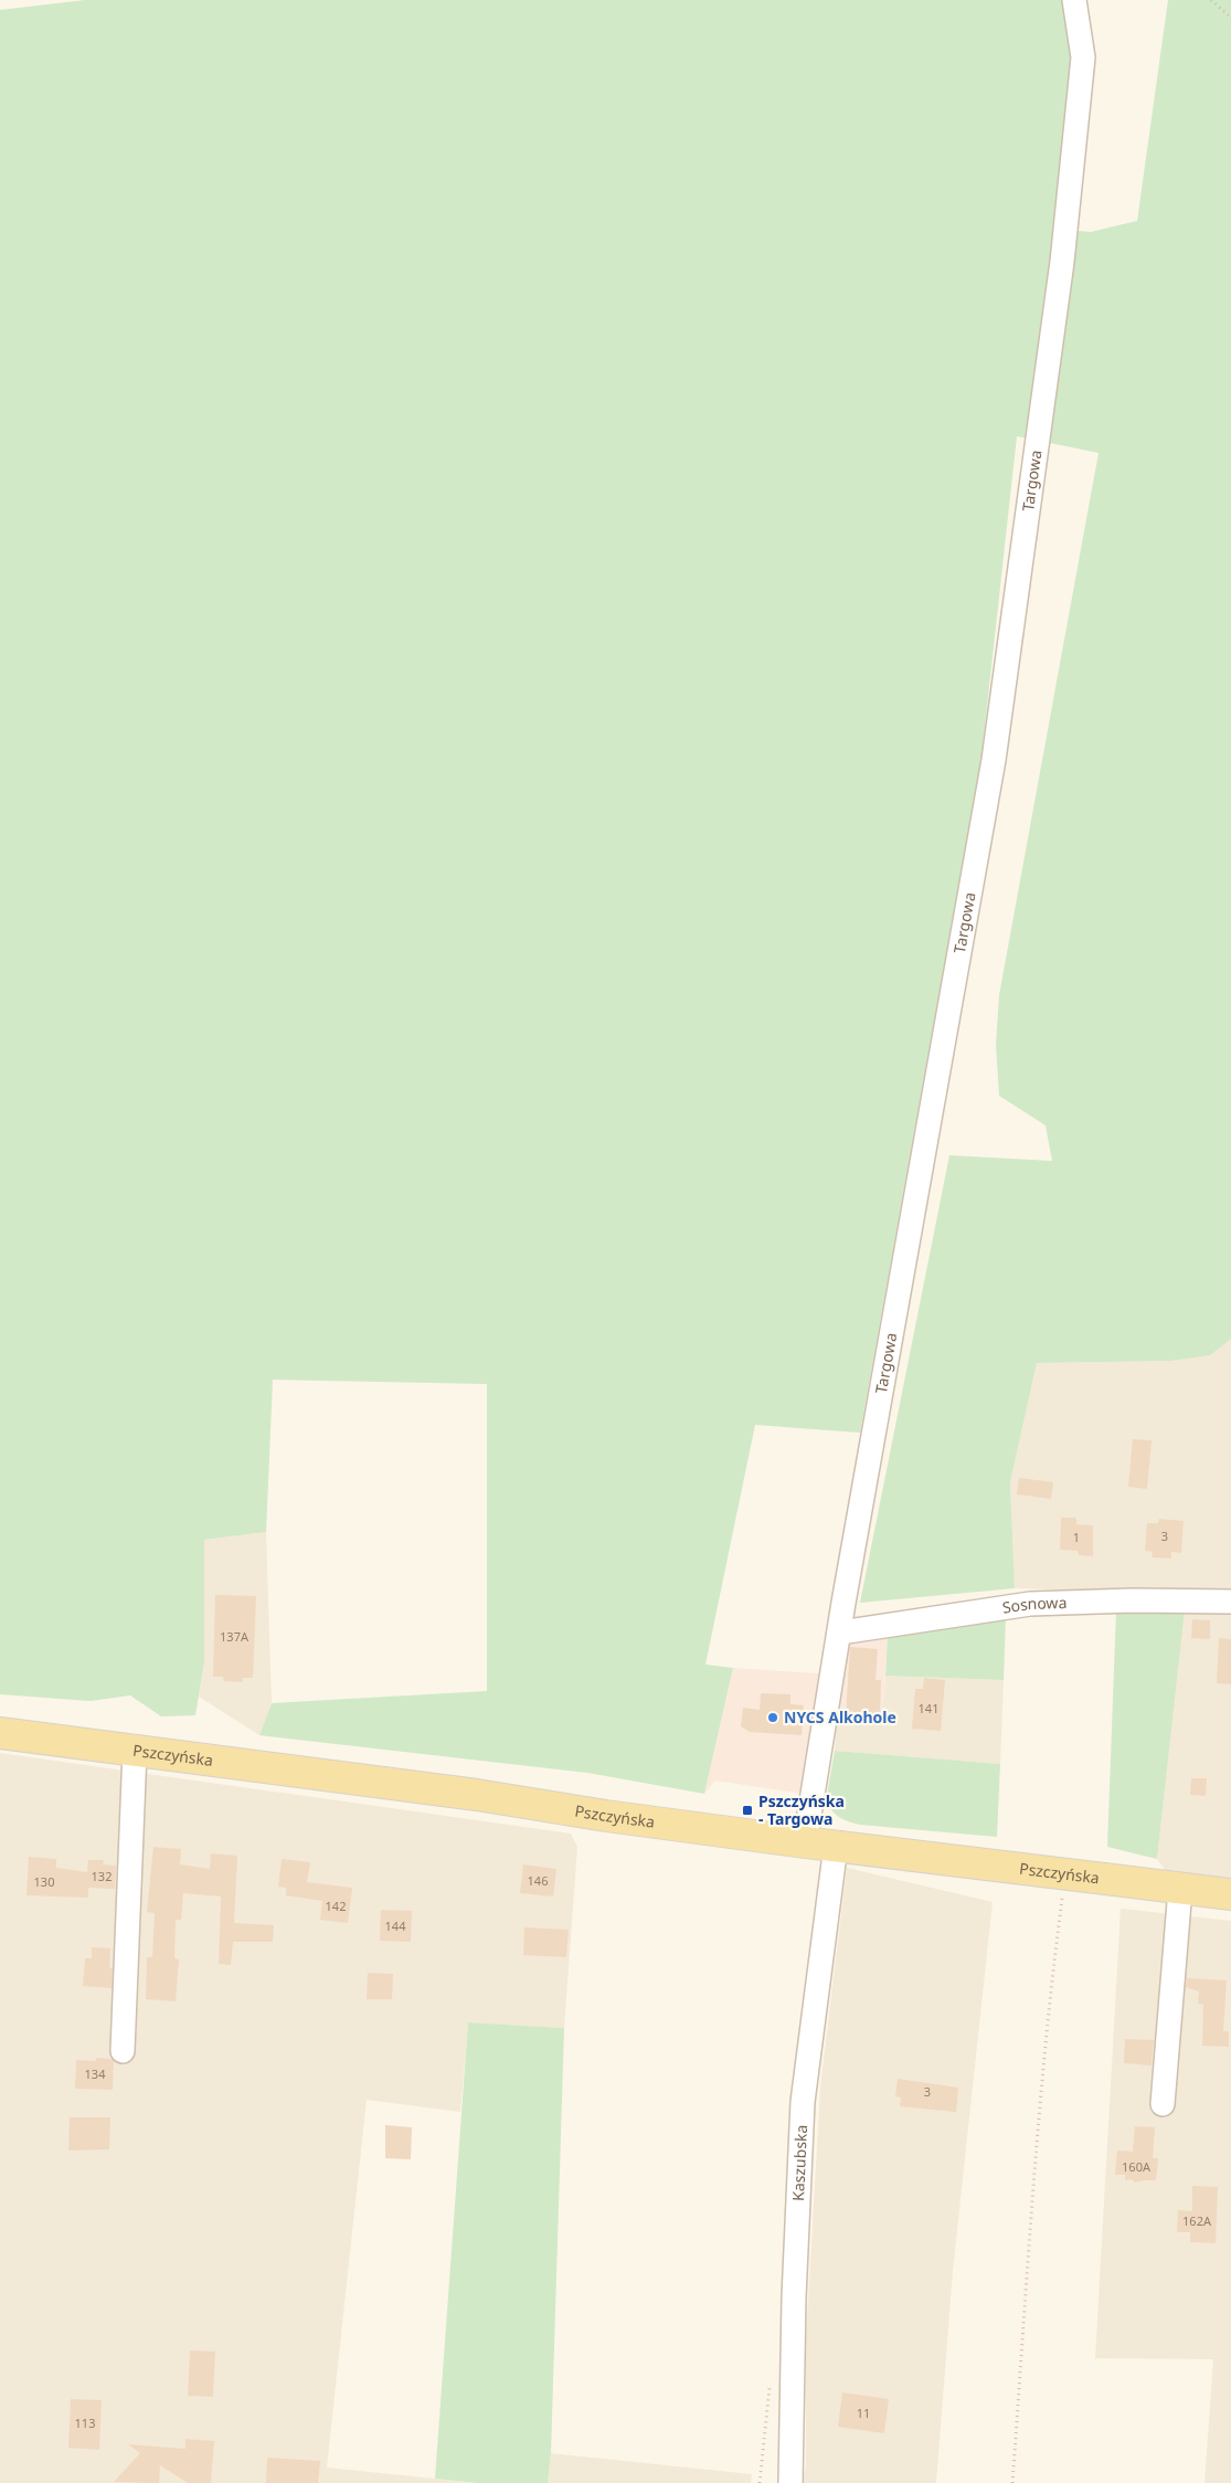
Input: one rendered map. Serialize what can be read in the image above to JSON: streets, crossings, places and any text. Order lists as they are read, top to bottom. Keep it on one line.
{"streets":{"main road":["Pszczyńska"],"street":["Targowa","Sosnowa","Kaszubska"]},"crossings":[["Targowa","Sosnowa"],["Targowa","Pszczyńska"],["Pszczyńska","Kaszubska"]],"places":{"other":["NYCS Alkohole"],"transit":["Pszczyńska - Targowa"]},"house_numbers":["3","1","137A","141","132","146","130","142","144","134","3","160A","162A","11","113"]}
